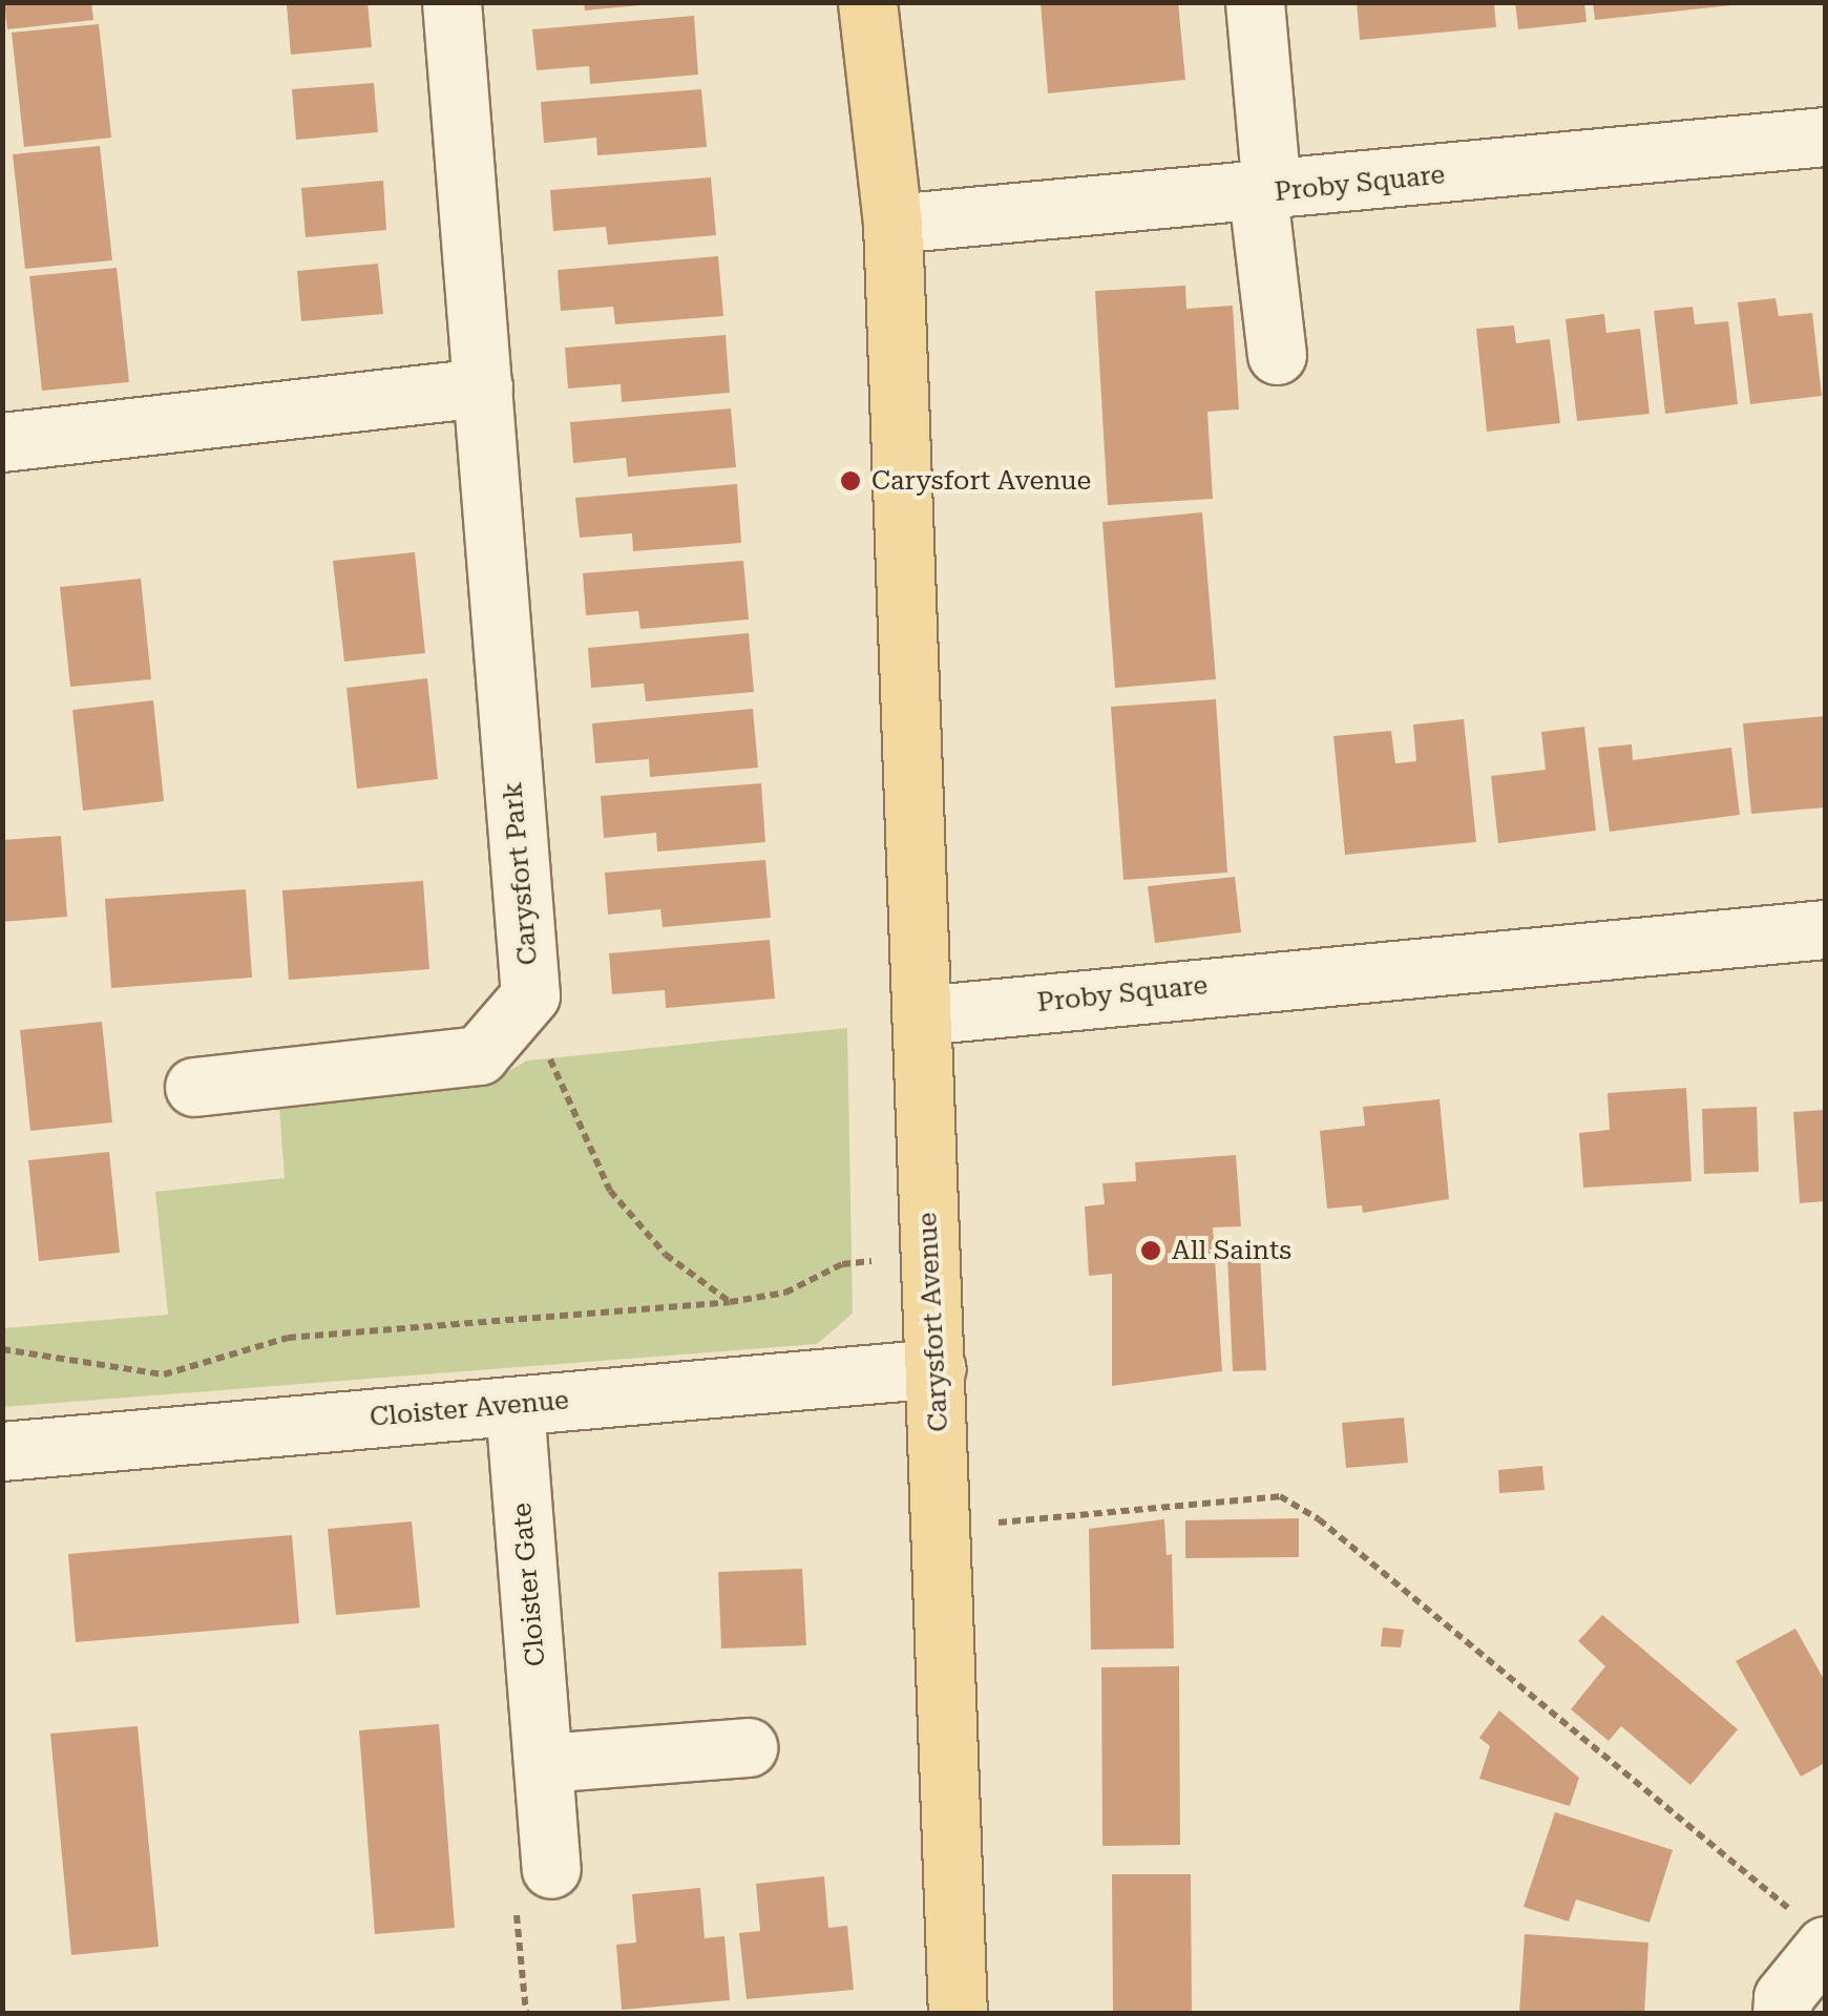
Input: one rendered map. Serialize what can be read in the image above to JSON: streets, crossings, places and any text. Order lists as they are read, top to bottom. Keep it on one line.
{"streets":{"main road":["Carysfort Avenue"],"street":["Proby Square","Carysfort Park","Cloister Avenue","Cloister Gate"]},"crossings":[["Proby Square","Carysfort Avenue"],["Carysfort Avenue","Cloister Avenue"],["Cloister Avenue","Cloister Gate"]],"places":["Carysfort Avenue","All Saints"]}
